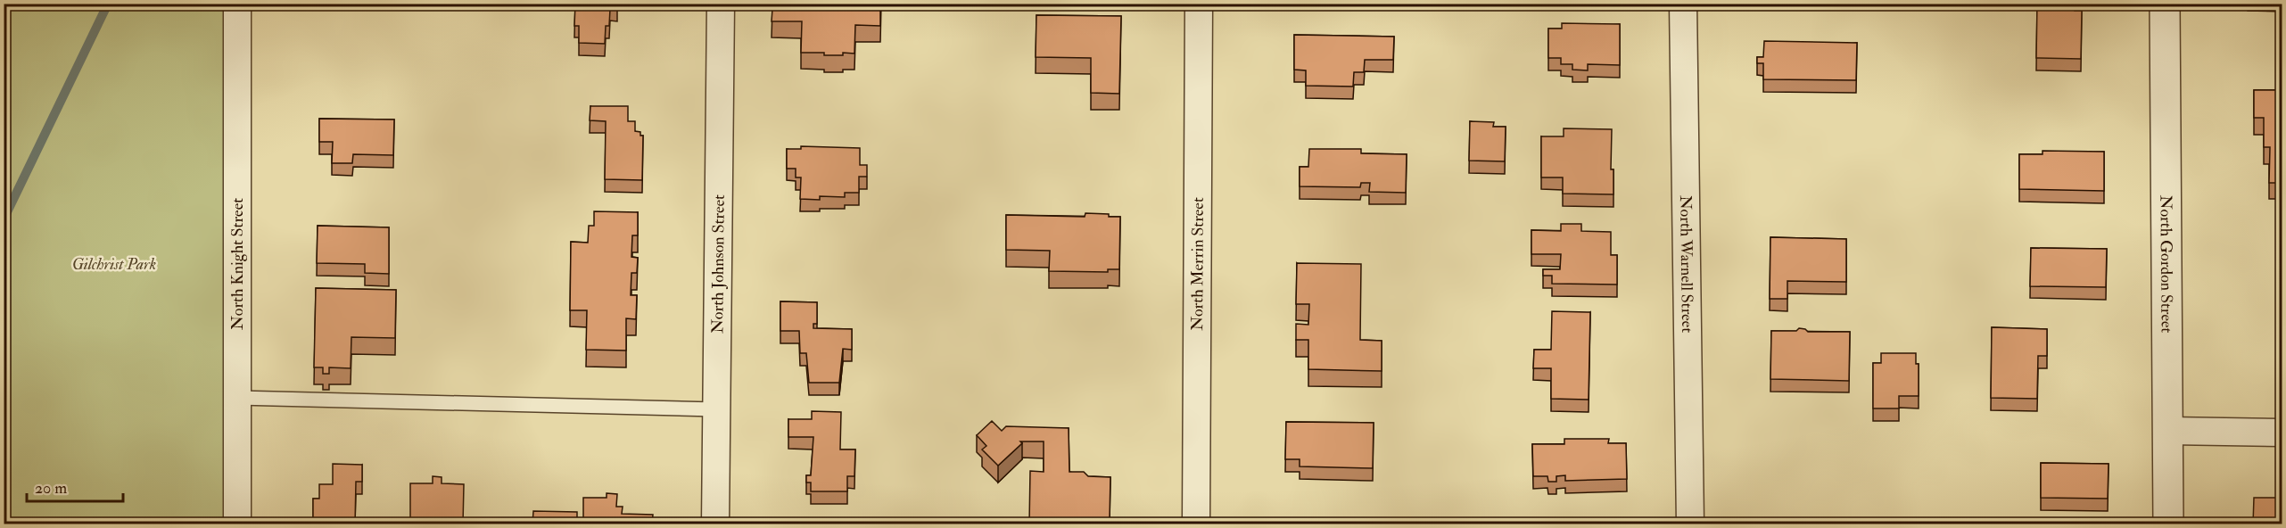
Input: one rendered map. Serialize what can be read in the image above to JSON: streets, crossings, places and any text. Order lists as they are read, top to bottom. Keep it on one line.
{"streets":{"street":["North Knight Street","North Johnson Street","North Merrin Street","North Warnell Street","North Gordon Street"]},"parks":["Gilchrist Park"],"scale_bar":"20 m"}
